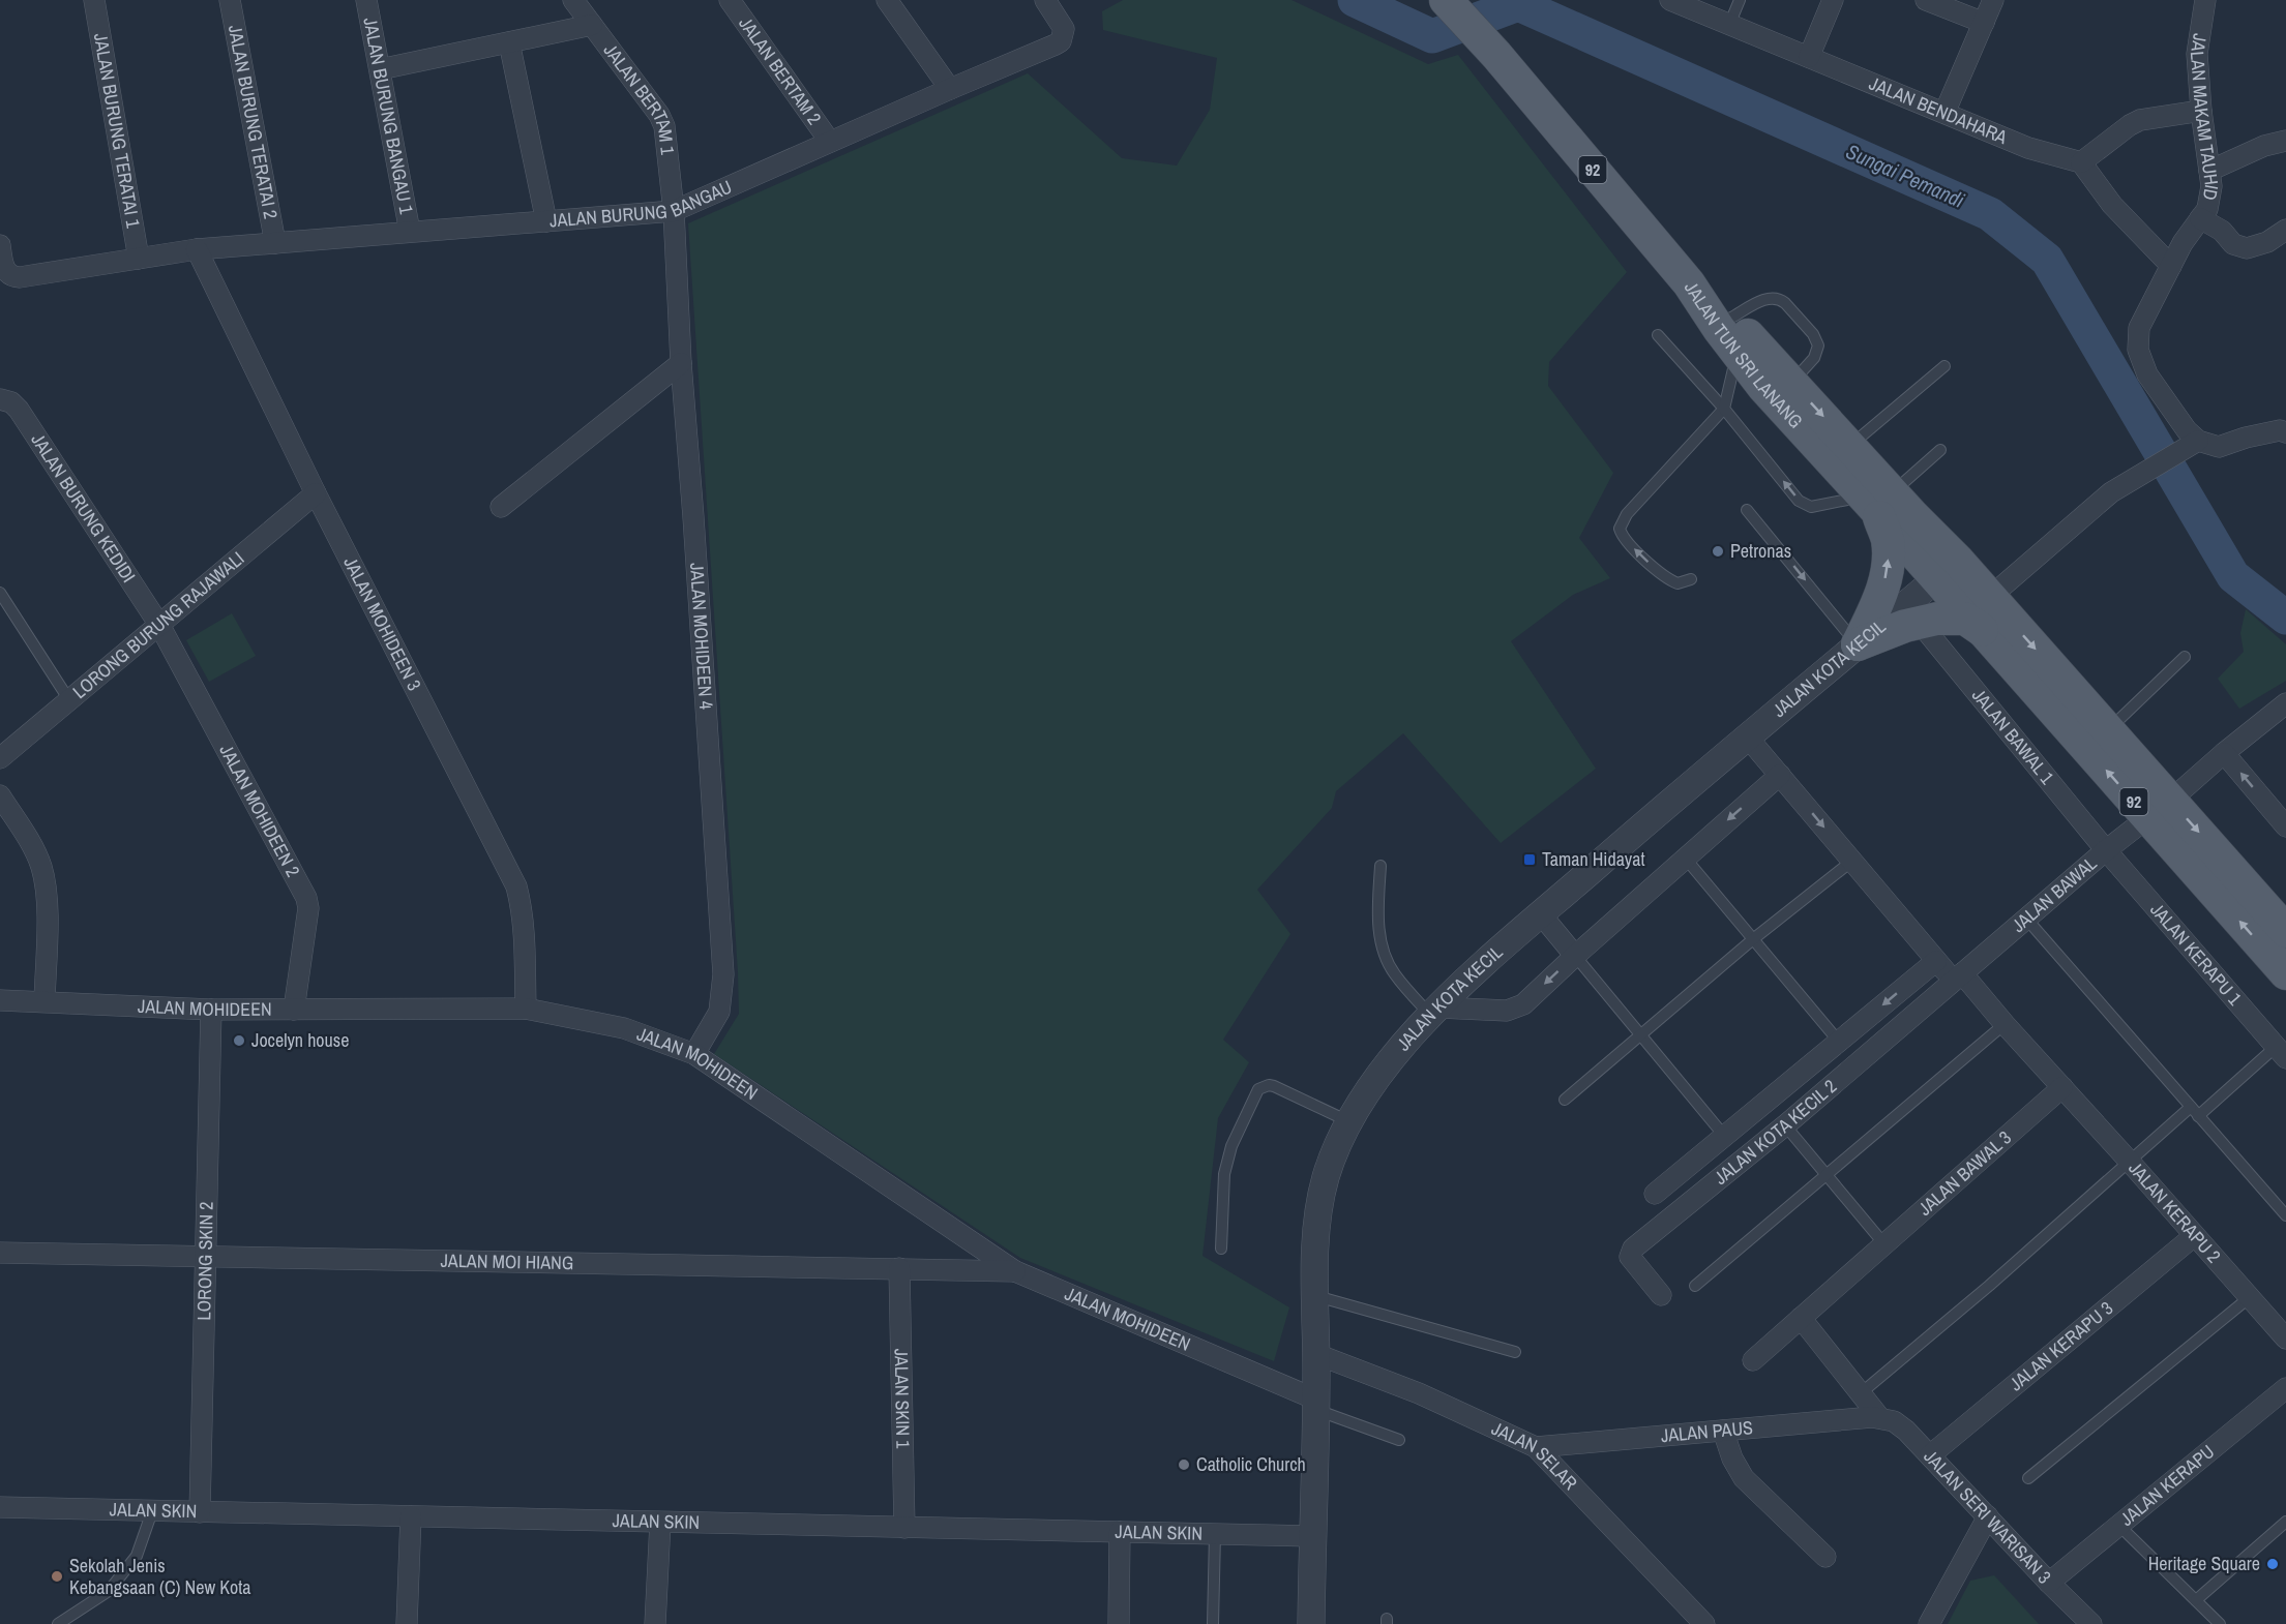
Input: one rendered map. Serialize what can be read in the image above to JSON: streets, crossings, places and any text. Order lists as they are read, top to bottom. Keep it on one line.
{"streets":{"main road":["92","JALAN TUN SRI LANANG"],"street":["JALAN BERTAM 2","JALAN BERTAM 1","JALAN BENDAHARA","JALAN BURUNG BANGAU 1","JALAN MAKAM TAUHID","JALAN BURUNG TERATAI 2","JALAN BURUNG TERATAI 1","JALAN BURUNG BANGAU","JALAN BURUNG KEDIDI","JALAN MOHIDEEN 3","LORONG BURUNG RAJAWALI","JALAN MOHIDEEN 4","JALAN KOTA KECIL","JALAN BAWAL 1","JALAN MOHIDEEN 2","JALAN BAWAL","JALAN KERAPU 1","JALAN MOHIDEEN","JALAN KOTA KECIL 2","JALAN BAWAL 3","JALAN KERAPU 2","LORONG SKIN 2","JALAN MOI HIANG","JALAN KERAPU 3","JALAN SKIN 1","JALAN PAUS","JALAN SELAR","JALAN KERAPU","JALAN SKIN","JALAN SERI WARISAN 3"]},"crossings":[["JALAN BERTAM 2","JALAN BURUNG BANGAU"],["JALAN BERTAM 1","JALAN BURUNG BANGAU"],["JALAN BERTAM 1","JALAN MOHIDEEN 4"],["JALAN BURUNG BANGAU 1","JALAN BURUNG BANGAU"],["JALAN BURUNG TERATAI 2","JALAN BURUNG BANGAU"],["92","JALAN TUN SRI LANANG"],["JALAN BURUNG BANGAU","JALAN MOHIDEEN 3"],["JALAN BURUNG BANGAU","JALAN MOHIDEEN 4"],["JALAN TUN SRI LANANG","JALAN KOTA KECIL"],["JALAN TUN SRI LANANG","JALAN BAWAL"],["JALAN BURUNG KEDIDI","LORONG BURUNG RAJAWALI"],["JALAN BURUNG KEDIDI","JALAN MOHIDEEN 2"],["JALAN MOHIDEEN 3","LORONG BURUNG RAJAWALI"],["JALAN MOHIDEEN 3","JALAN MOHIDEEN"],["LORONG BURUNG RAJAWALI","JALAN MOHIDEEN 2"],["JALAN MOHIDEEN 4","JALAN MOHIDEEN"],["JALAN KOTA KECIL","JALAN MOHIDEEN"],["JALAN KOTA KECIL","JALAN SELAR"],["JALAN KOTA KECIL","JALAN SKIN"],["JALAN BAWAL 1","JALAN BAWAL"],["JALAN BAWAL 1","JALAN KERAPU 1"],["JALAN MOHIDEEN 2","JALAN MOHIDEEN"],["JALAN BAWAL","JALAN KERAPU 1"],["JALAN BAWAL","JALAN KOTA KECIL 2"],["JALAN MOHIDEEN","LORONG SKIN 2"],["JALAN MOHIDEEN","JALAN MOI HIANG"],["JALAN BAWAL 3","JALAN KERAPU 2"],["JALAN KERAPU 2","JALAN KERAPU 3"],["LORONG SKIN 2","JALAN MOI HIANG"],["LORONG SKIN 2","JALAN SKIN"],["JALAN MOI HIANG","JALAN SKIN 1"],["JALAN KERAPU 3","JALAN SERI WARISAN 3"],["JALAN SKIN 1","JALAN SKIN"],["JALAN PAUS","JALAN SELAR"],["JALAN PAUS","JALAN SERI WARISAN 3"],["JALAN KERAPU","JALAN SERI WARISAN 3"]],"water":["Sungai Pemandi"],"places":{"other":["Petronas","Jocelyn house","Catholic Church","Heritage Square","Sekolah Jenis Kebangsaan (C) New Kota"],"transit":["Taman Hidayat"]}}
